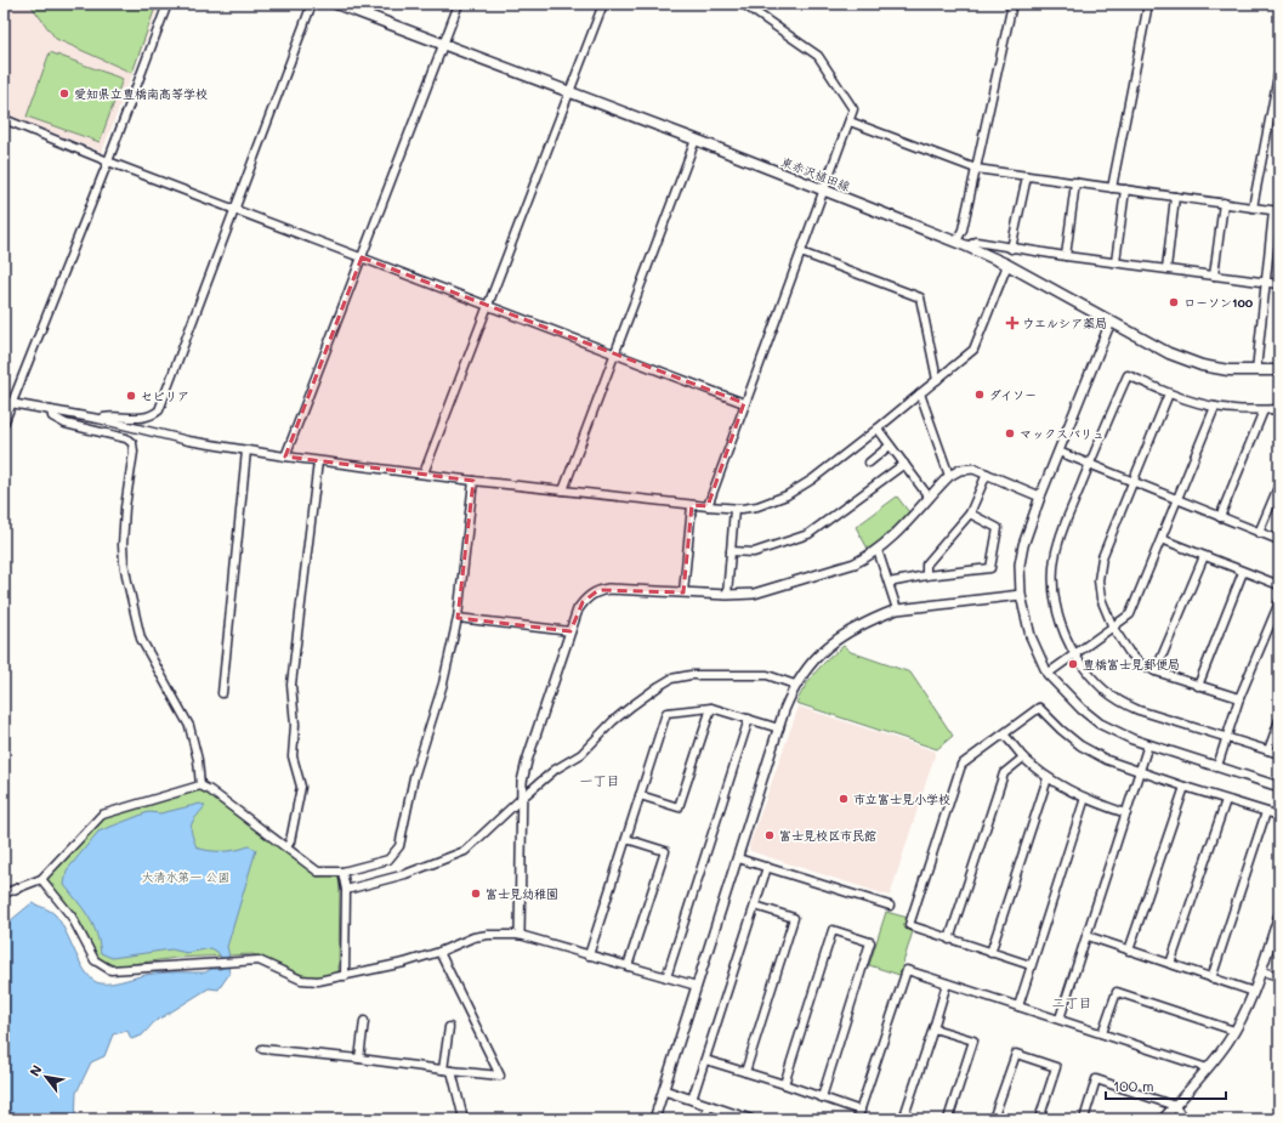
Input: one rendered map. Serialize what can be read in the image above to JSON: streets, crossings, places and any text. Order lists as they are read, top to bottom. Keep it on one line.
{"streets":{"main road":["東赤沢植田線"]},"districts":["一丁目","二丁目"],"parks":["大清水第一 公園"],"places":{"other":["愛知県立豊橋南高等学校","ローソン100","ダイソー","セビリア","マックスバリュ","豊橋富士見郵便局","市立富士見小学校","富士見校区市民館","富士見幼稚園"],"health":["ウエルシア薬局"]},"scale_bar":"100 m","north":"top left"}
